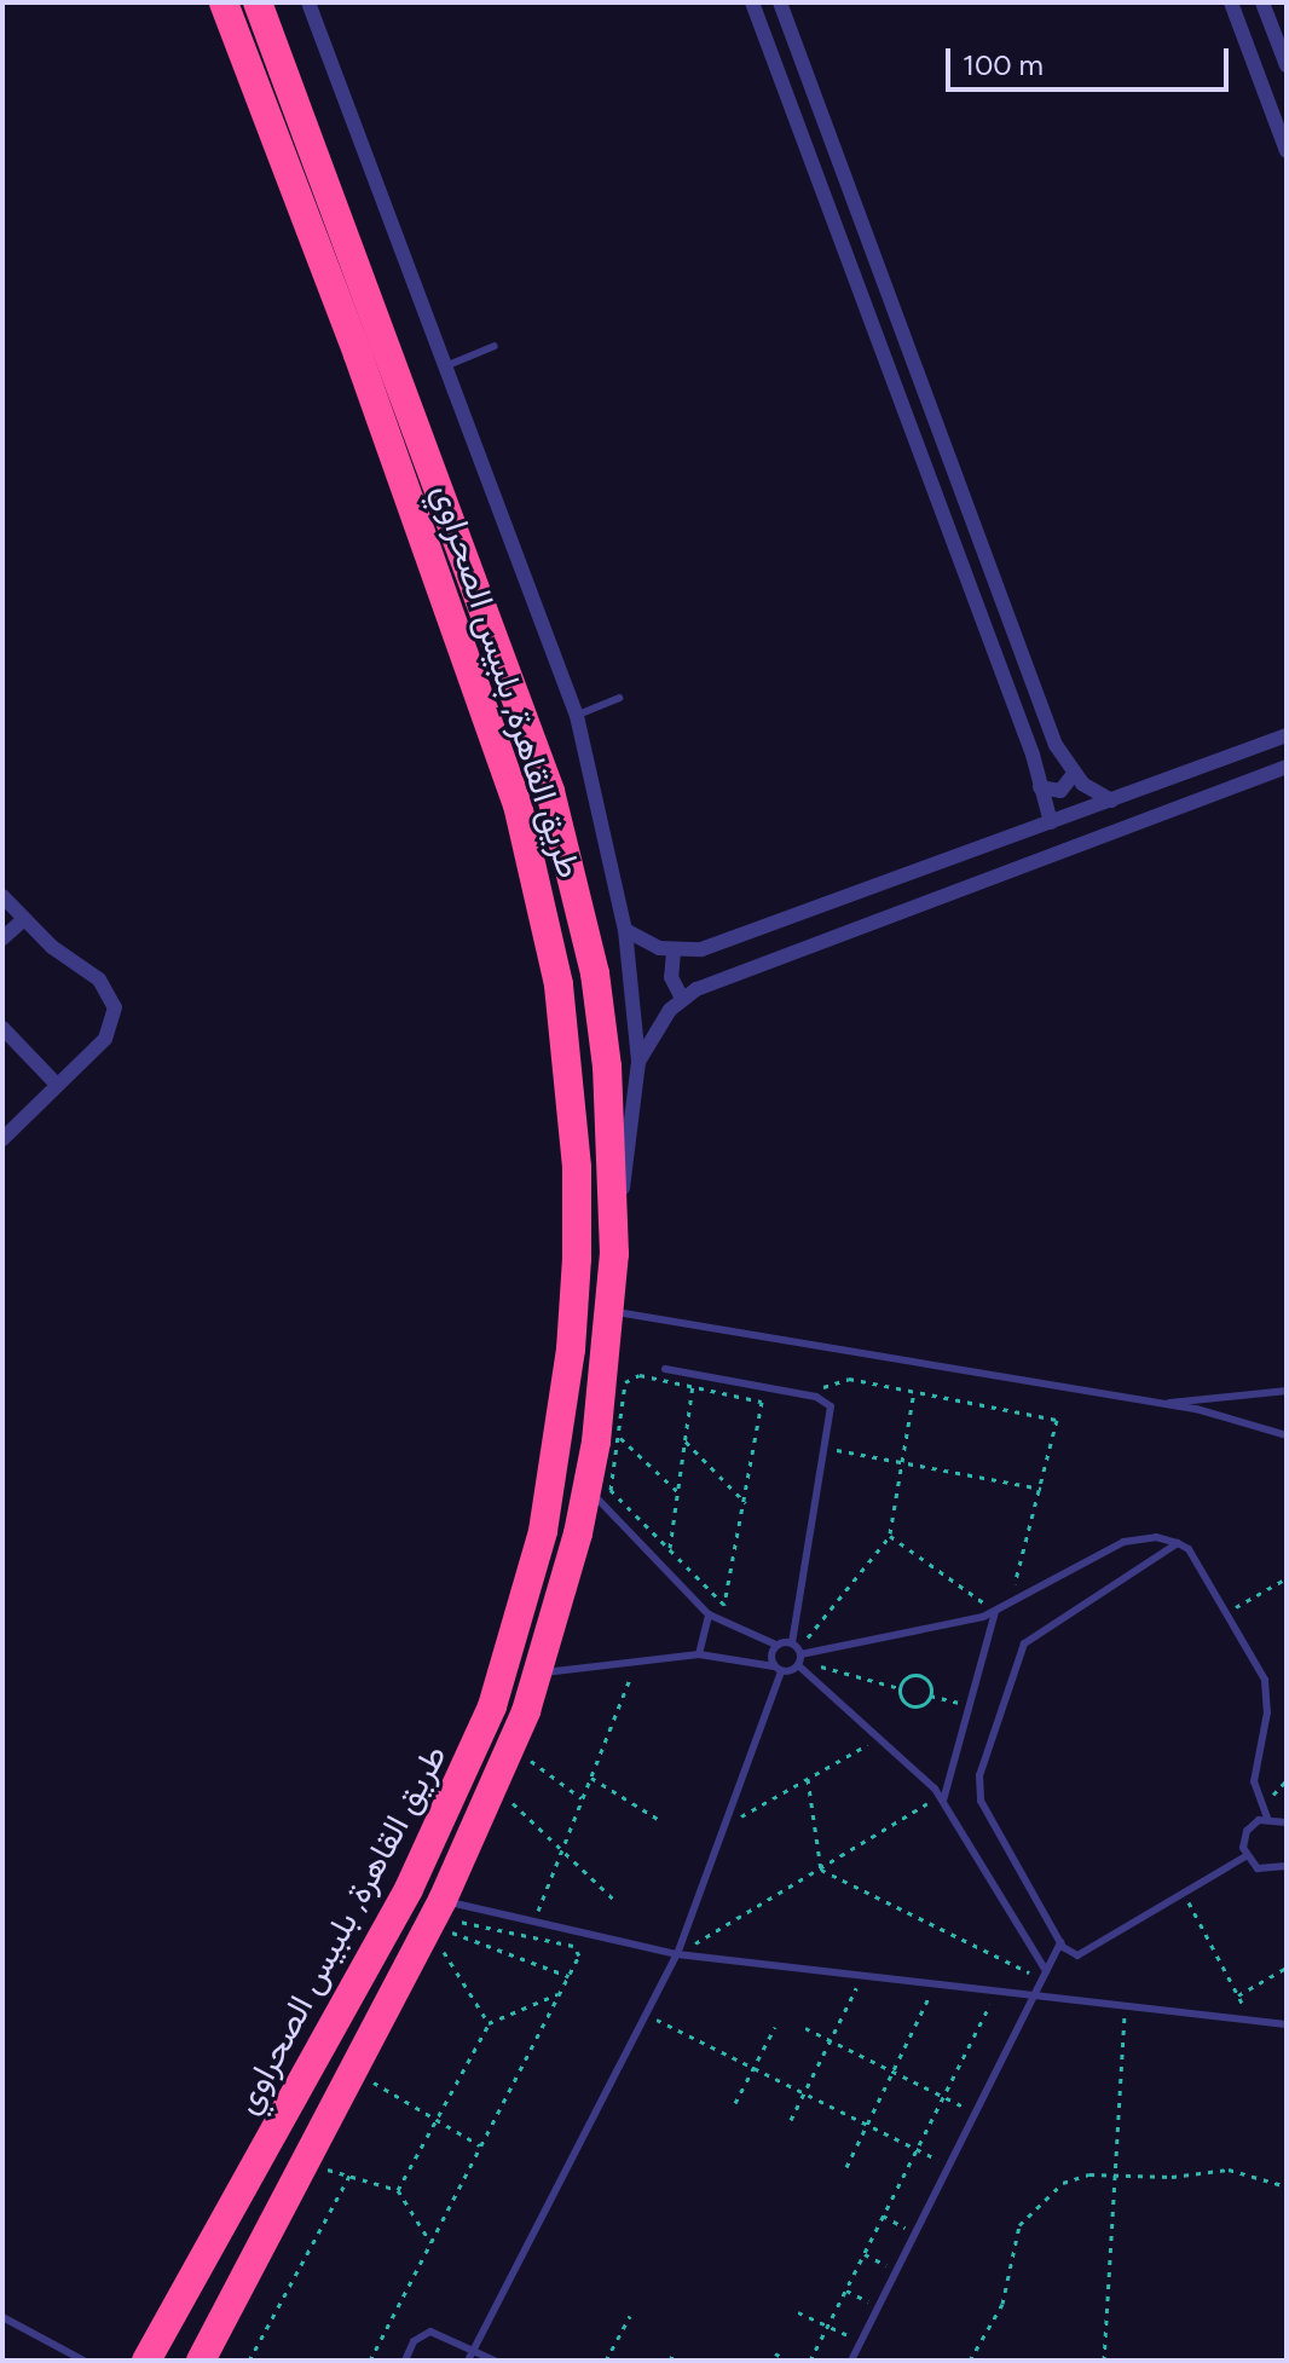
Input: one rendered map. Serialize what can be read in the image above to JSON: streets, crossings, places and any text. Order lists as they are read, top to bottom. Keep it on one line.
{"streets":{"highway":["طريق القاهرة, بلبيس الصحراوي"]},"scale_bar":"100 m"}
